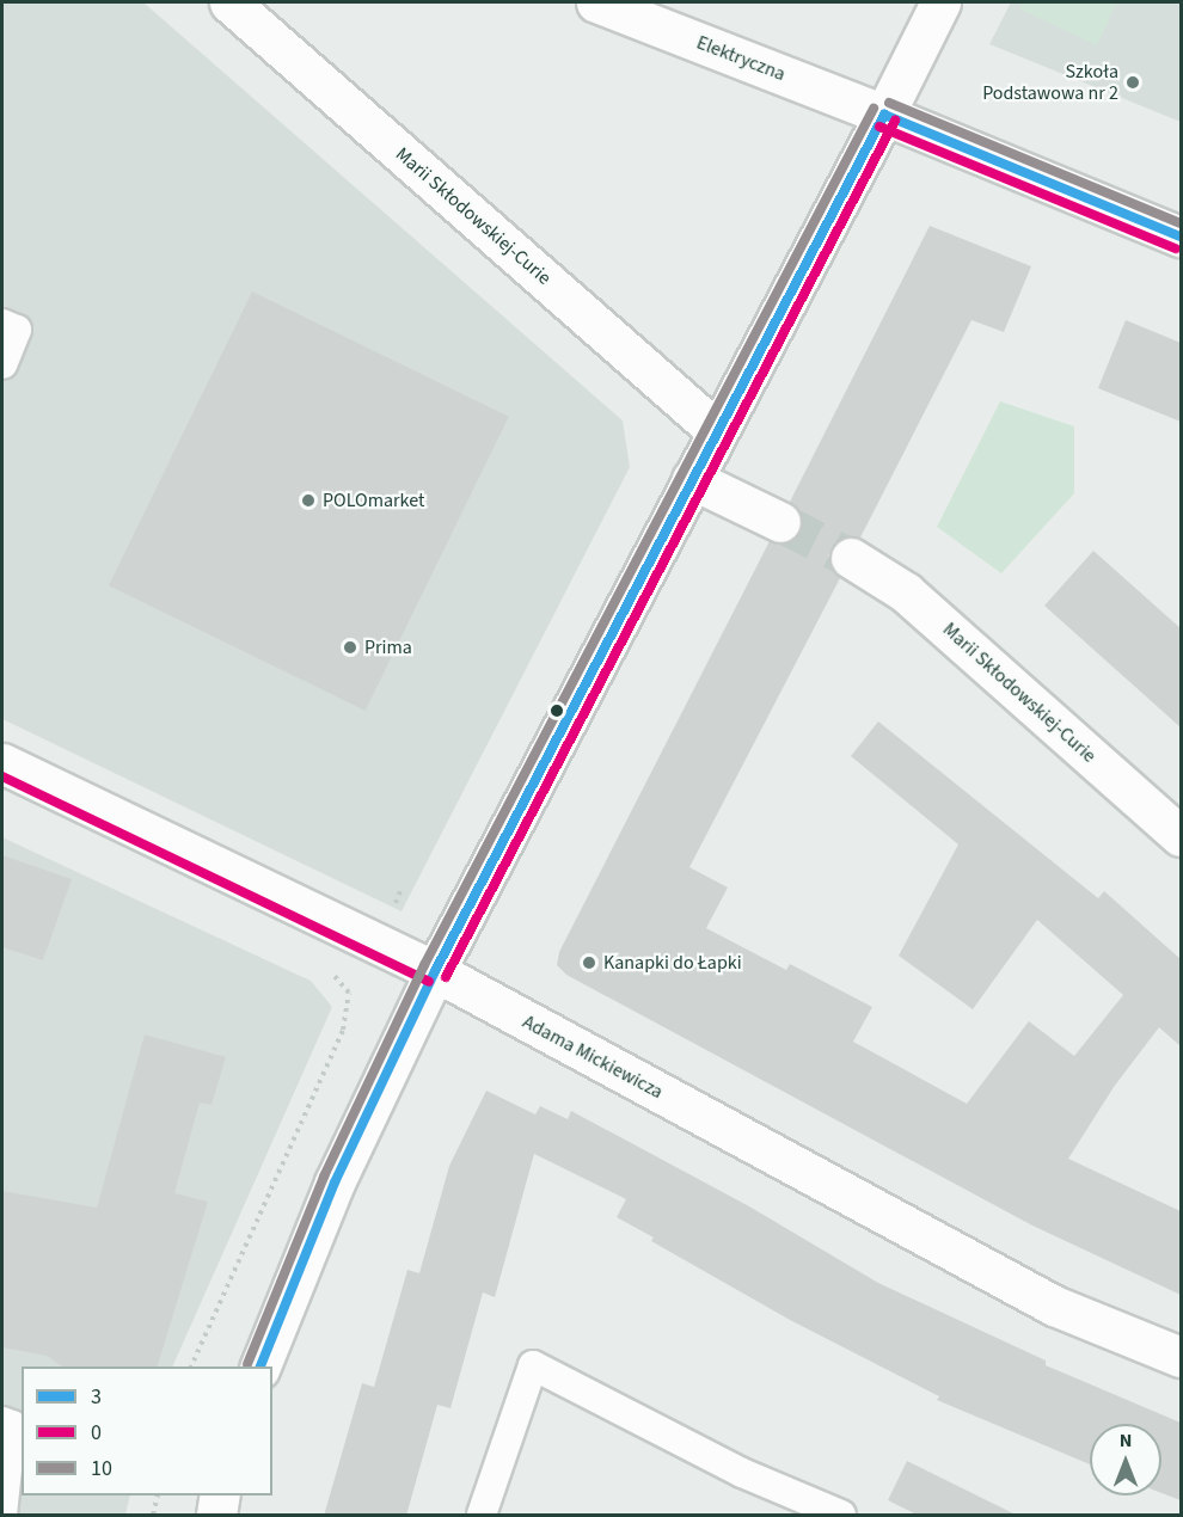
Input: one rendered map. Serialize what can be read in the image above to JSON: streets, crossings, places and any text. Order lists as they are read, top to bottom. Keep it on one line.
{"streets":{"street":["Elektryczna","Marii Skłodowskiej-Curie","Adama Mickiewicza"]},"places":["Szkoła Podstawowa nr 2","POLOmarket","Prima","Kanapki do Łapki"],"lines":["transit line 10","transit line 3","transit line 0"],"legend":["3","0","10"],"north":"top"}
